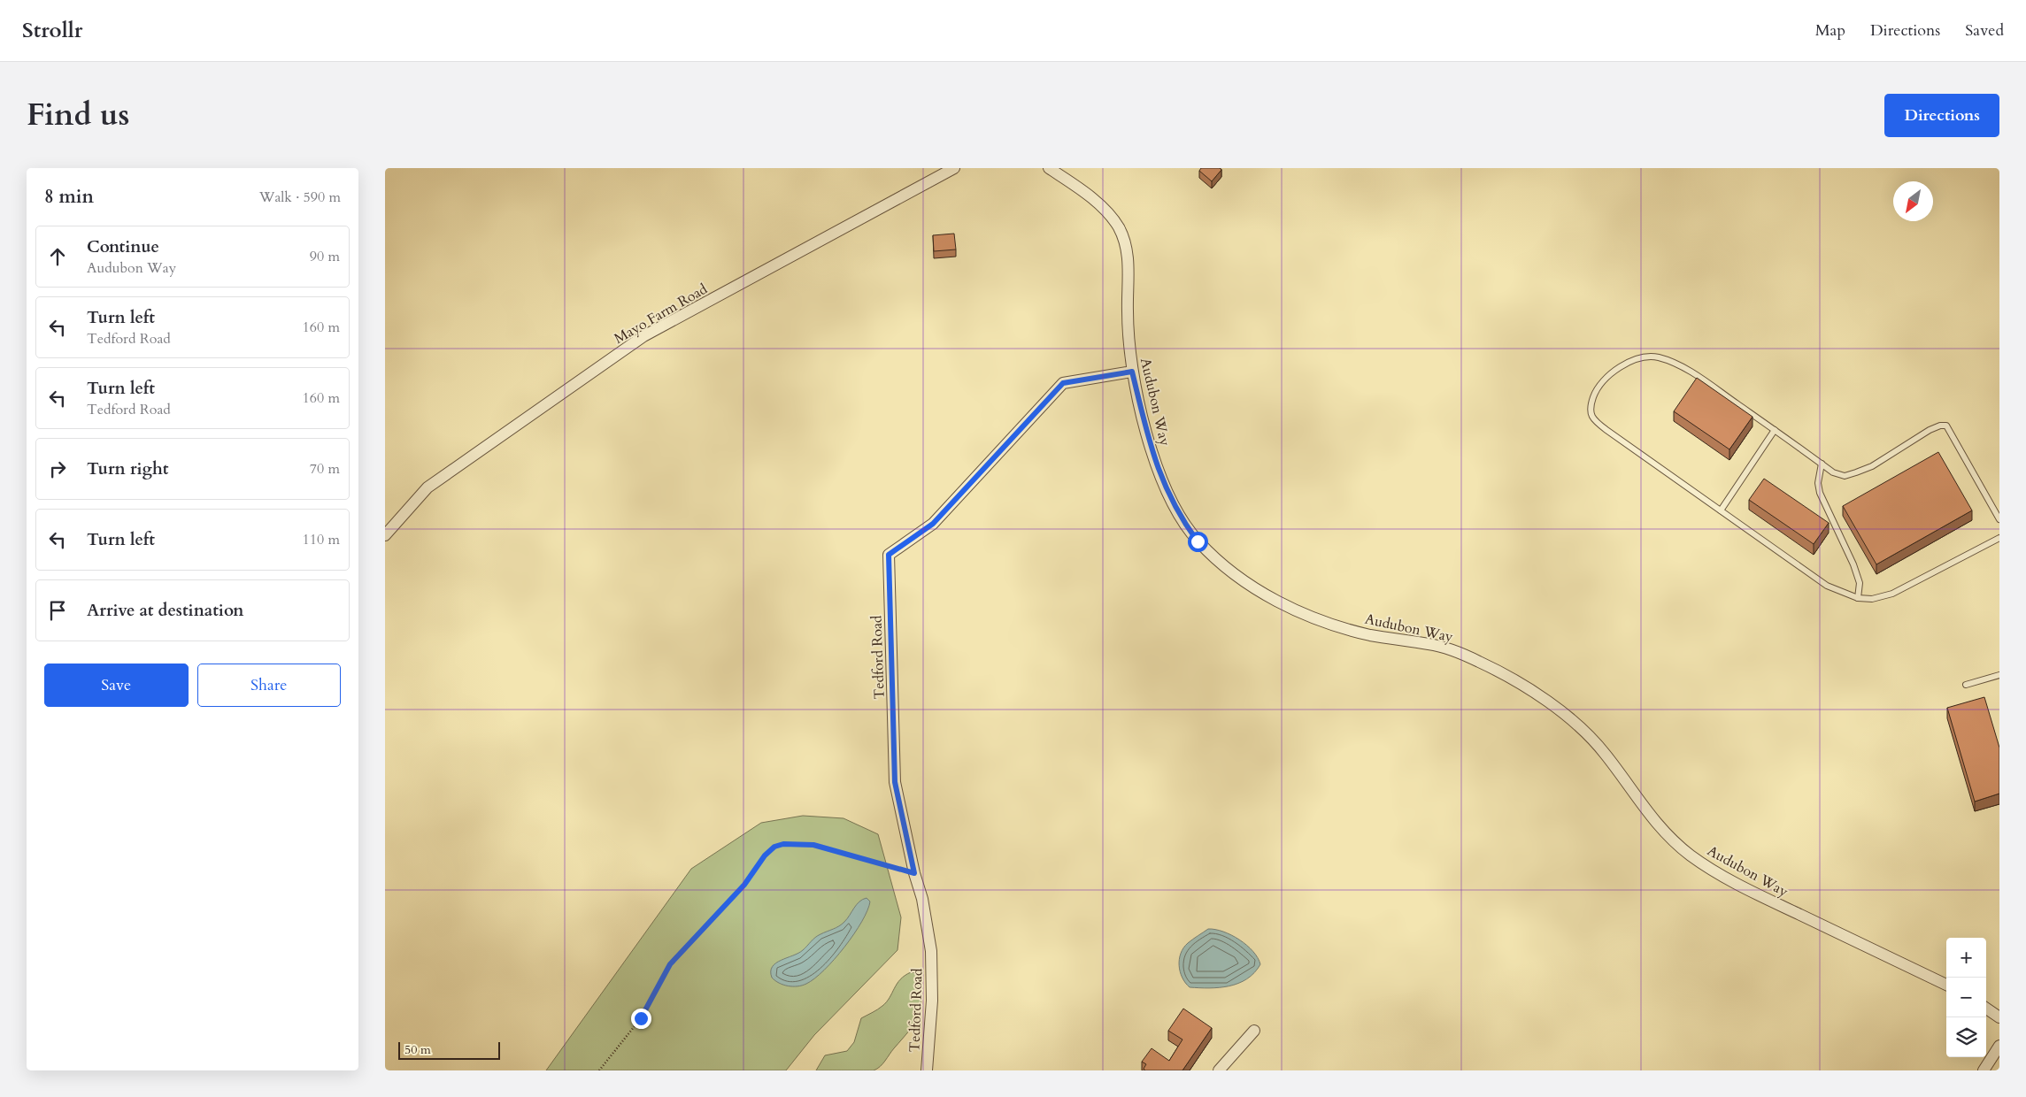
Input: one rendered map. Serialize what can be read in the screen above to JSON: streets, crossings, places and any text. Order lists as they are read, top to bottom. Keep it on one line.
{"streets":{"street":["Mayo Farm Road","Audubon Way","Tedford Road"]},"crossings":[["Audubon Way","Tedford Road"]],"scale_bar":"50 m","north":"bottom left","page":{"header":"Strollr","nav":["Map","Directions","Saved"],"title":"Find us","buttons":["Directions",["Save","Share"]],"heading":["8 min","Walk · 590 m"],"list":[["Continue","Audubon Way","90 m"],["Turn left","Tedford Road","160 m"],["Turn left","Tedford Road","160 m"],["Turn right","70 m"],["Turn left","110 m"],"Arrive at destination"],"map_buttons":["+","−"],"scale":"50 m"}}
